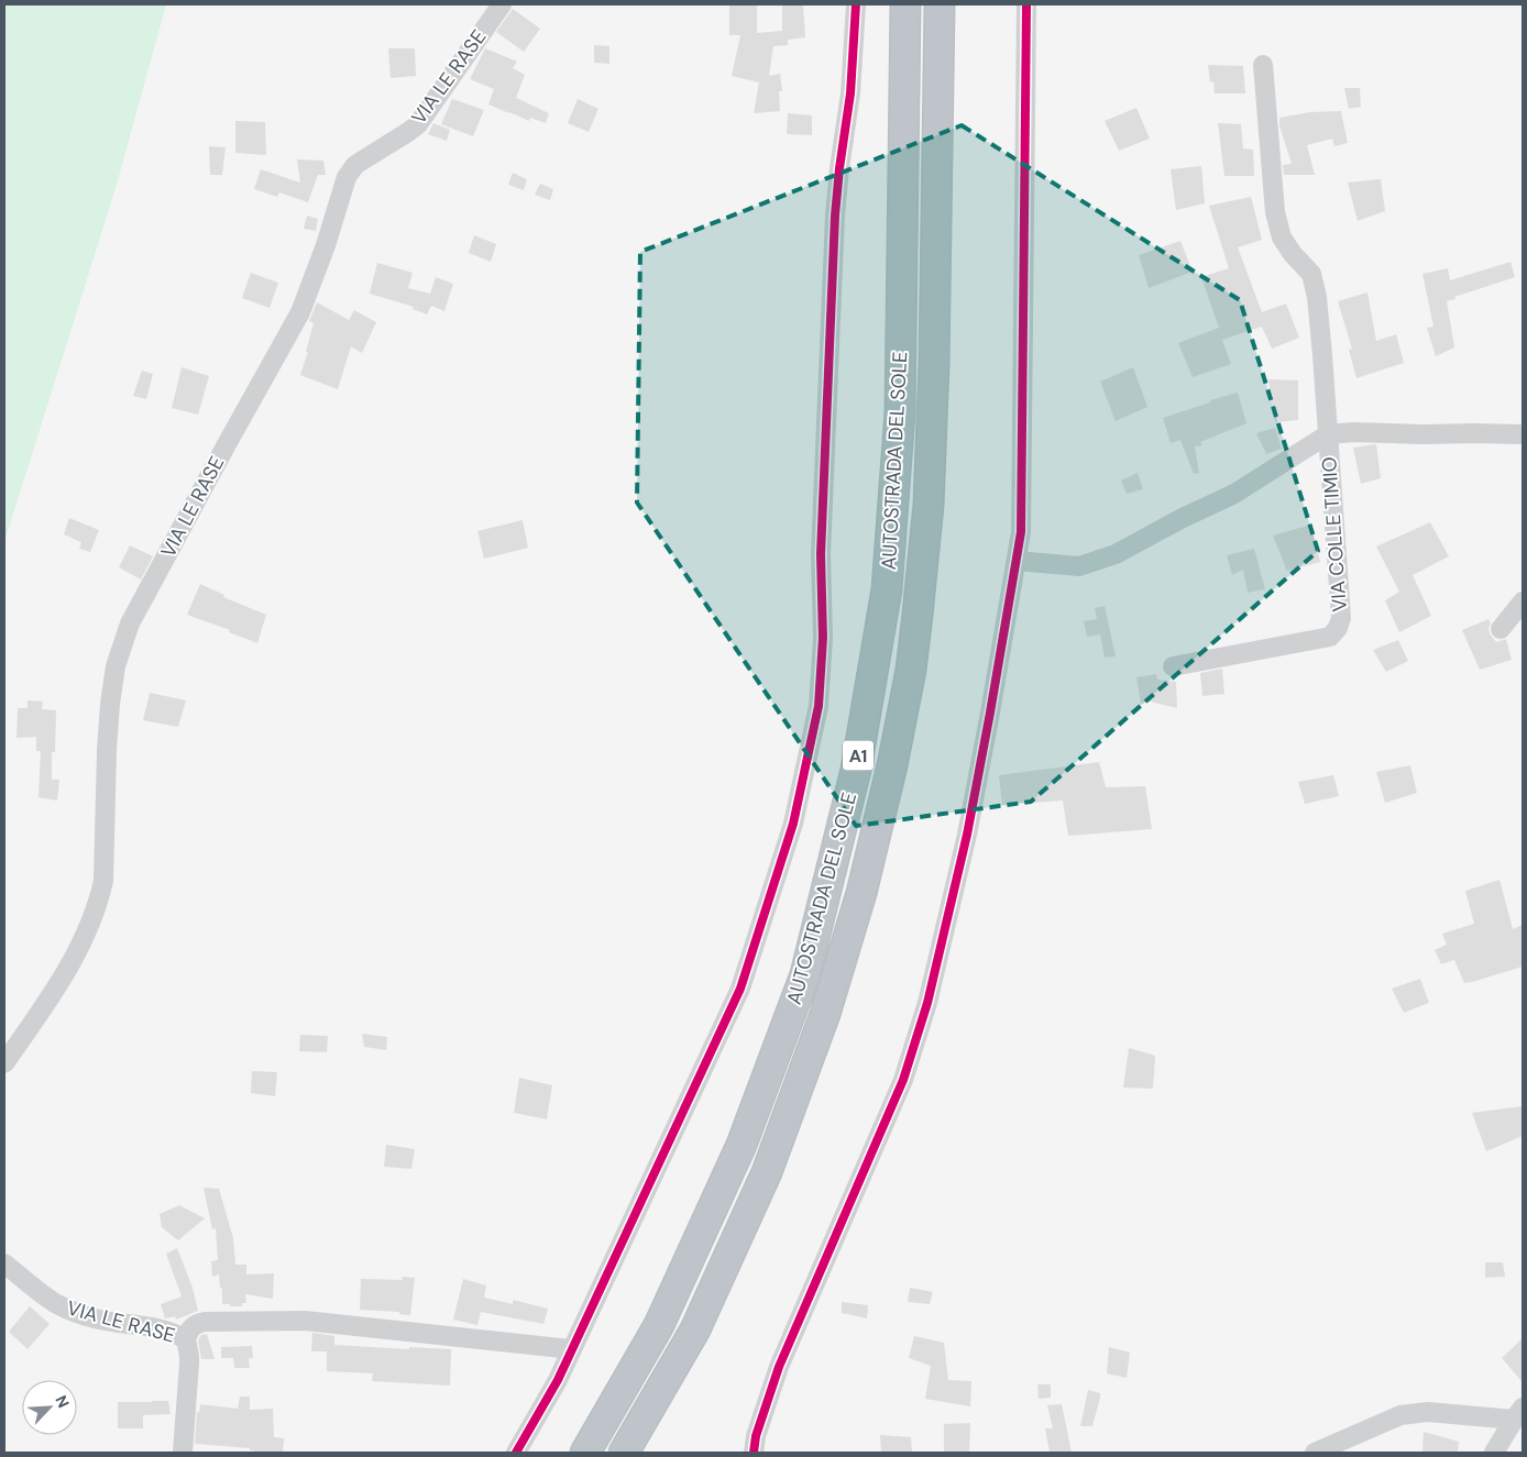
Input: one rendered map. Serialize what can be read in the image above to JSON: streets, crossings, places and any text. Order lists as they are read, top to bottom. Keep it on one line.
{"streets":{"highway":["AUTOSTRADA DEL SOLE","A1"],"street":["VIA LE RASE","VIA COLLE TIMIO"]},"north":"top right"}
